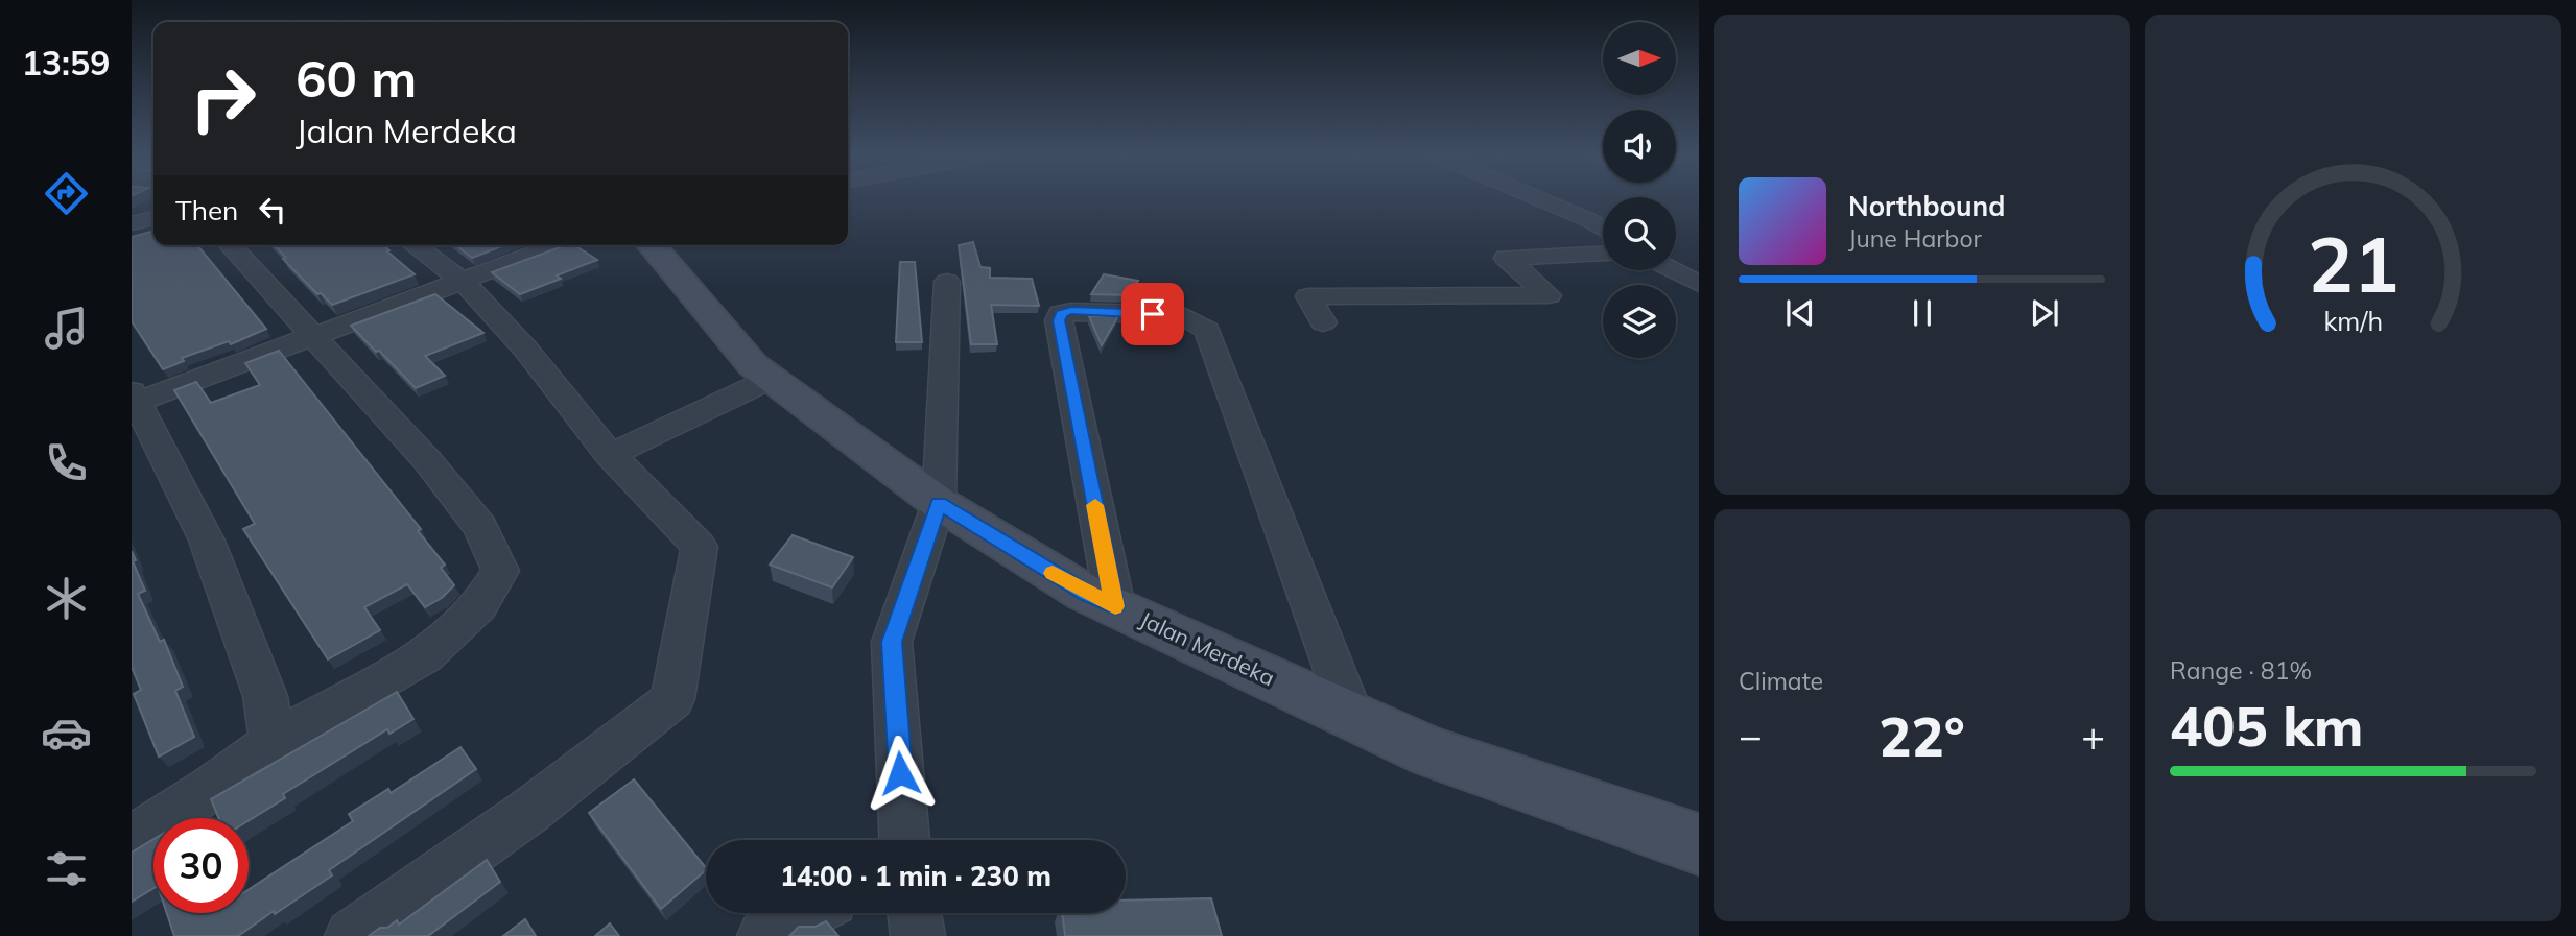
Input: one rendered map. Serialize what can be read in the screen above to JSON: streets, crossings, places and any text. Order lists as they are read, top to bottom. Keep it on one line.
{"streets":{"street":["Jalan Merdeka"]},"north":"right","page":{"tabs":"13:59","turn":["60 m","Jalan Merdeka"],"then":"Then","song":["Northbound","June Harbor"],"tile":["Climate",["Range · 81%","405 km"]],"heat":["−","22°","+"],"limit":"30","trip":"14:00 · 1 min · 230 m","gauge":["21","km/h"]}}
